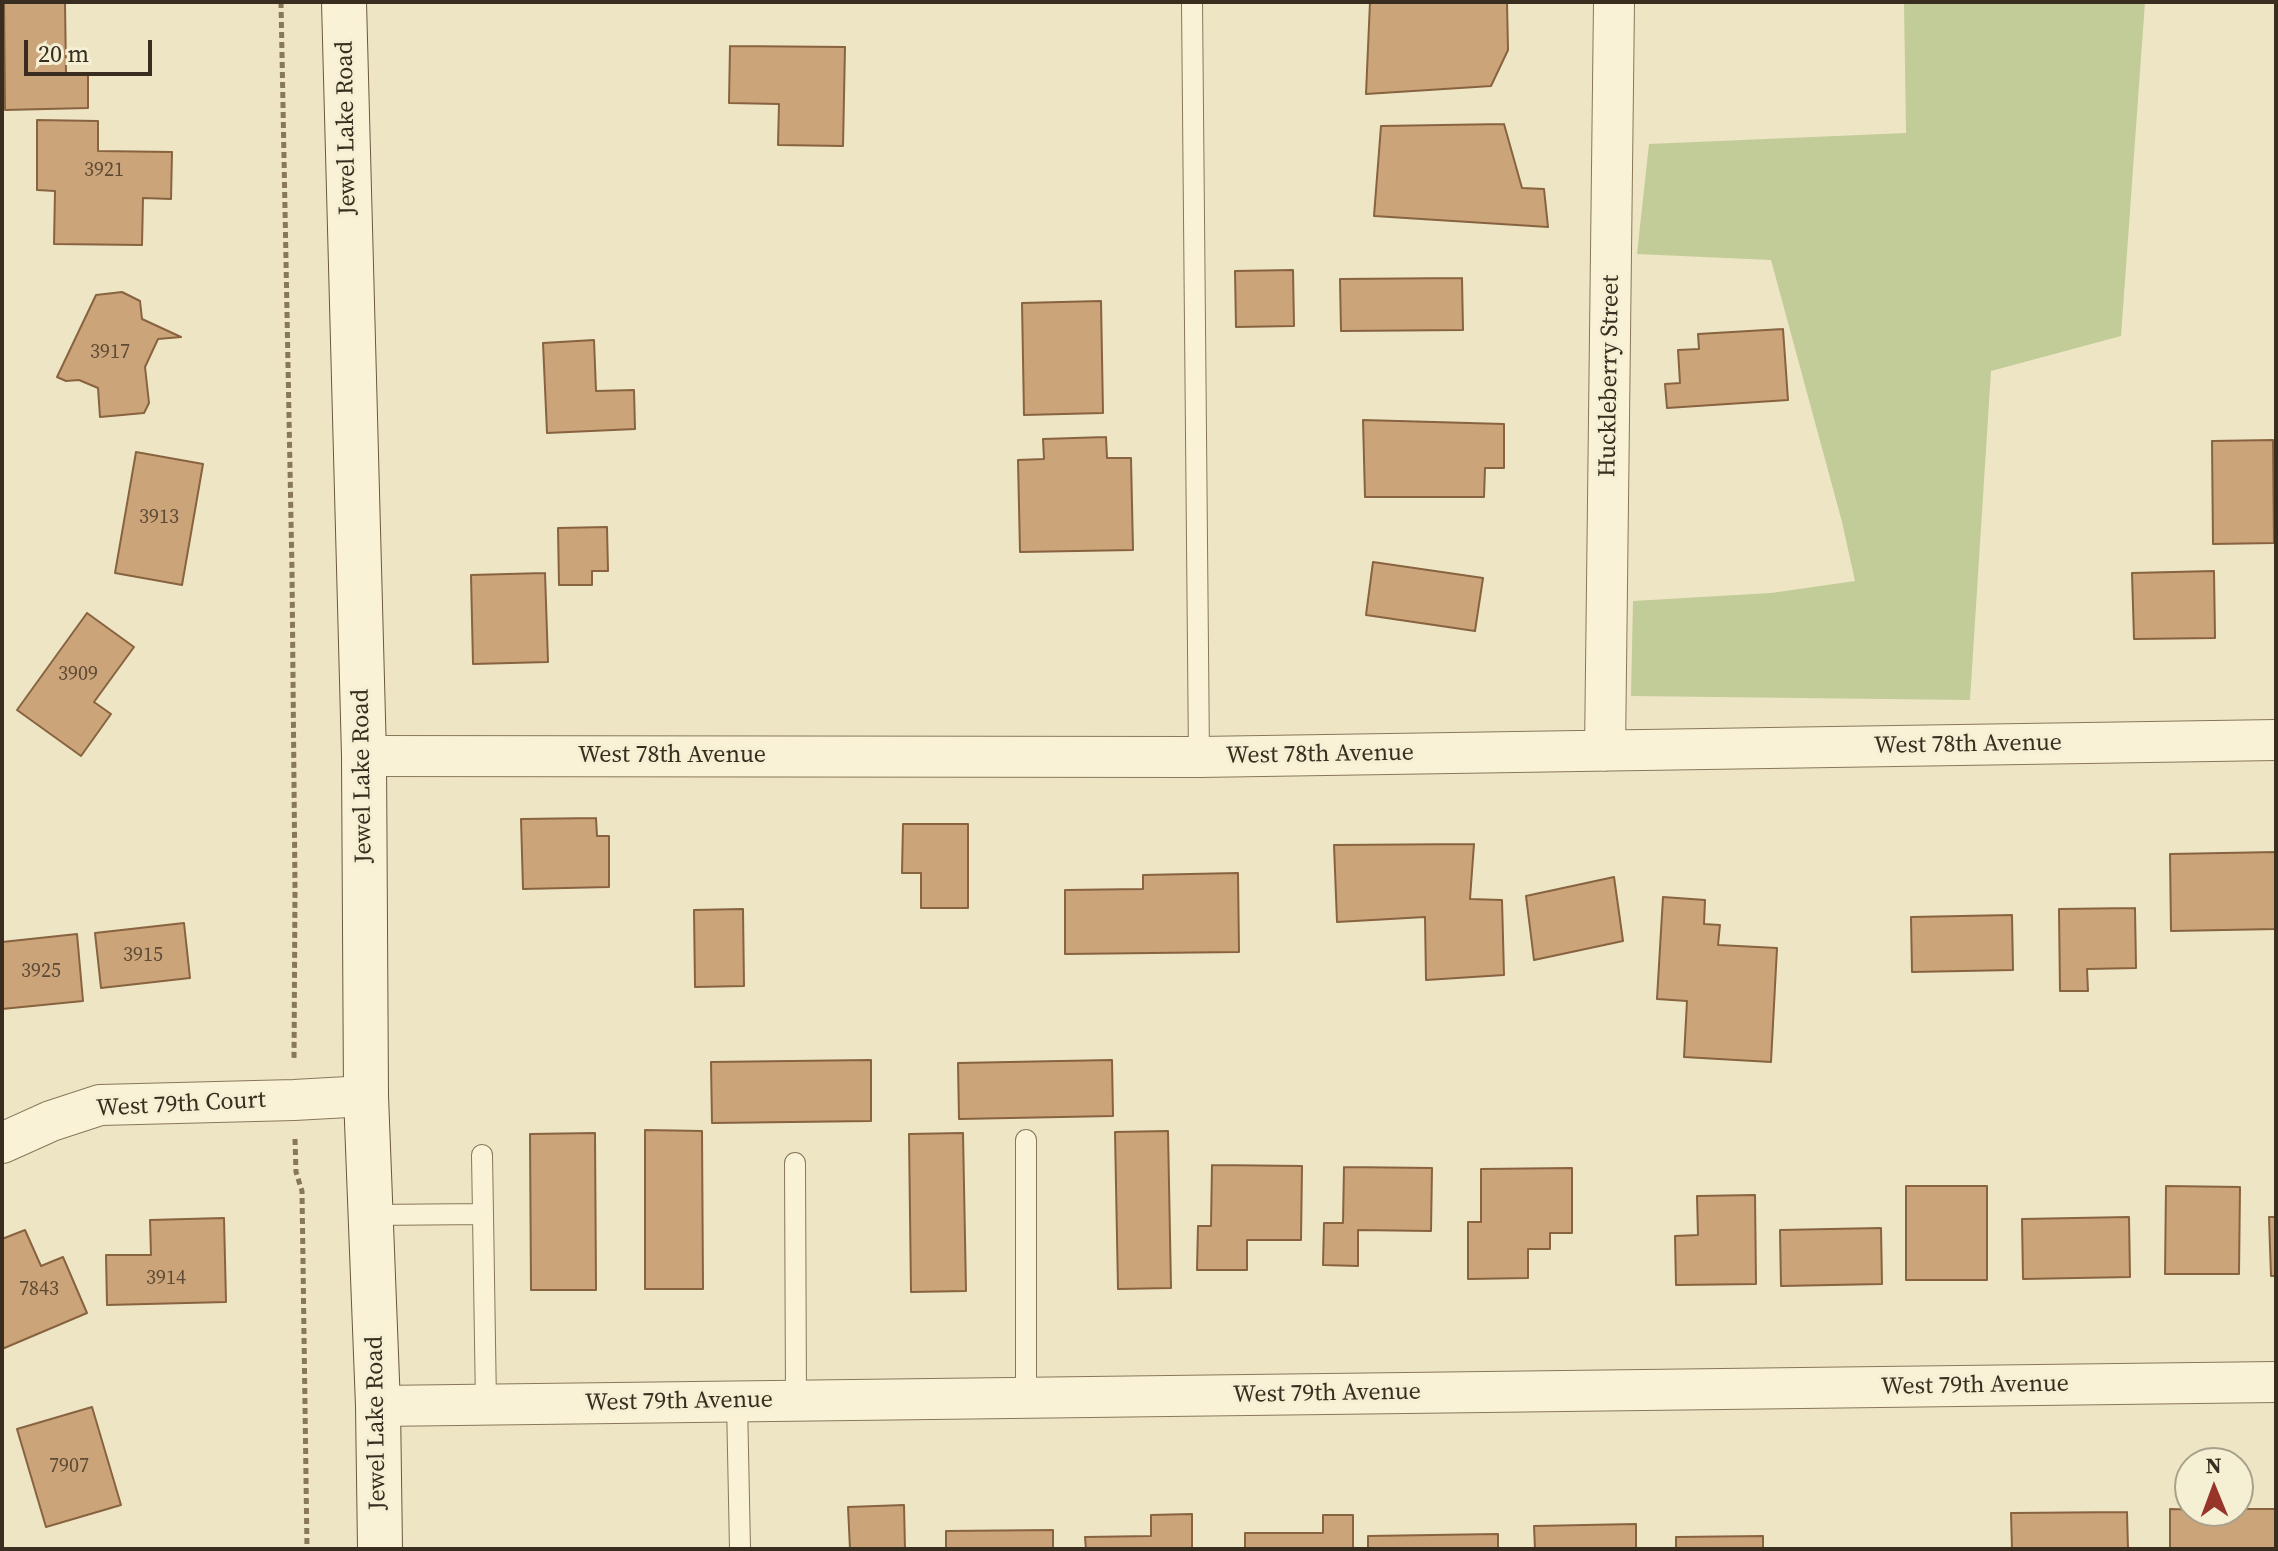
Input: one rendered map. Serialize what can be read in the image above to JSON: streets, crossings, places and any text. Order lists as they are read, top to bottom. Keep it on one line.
{"streets":{"main road":["Jewel Lake Road"],"street":["Huckleberry Street","West 78th Avenue","West 79th Court","West 79th Avenue"]},"crossings":[["Jewel Lake Road","West 78th Avenue"],["Jewel Lake Road","West 79th Court"],["Jewel Lake Road","West 79th Avenue"],["Huckleberry Street","West 78th Avenue"]],"house_numbers":["3921","3917","3913","3909","3915","3925","3914","7843","7907"],"scale_bar":"20 m","north":"top"}
